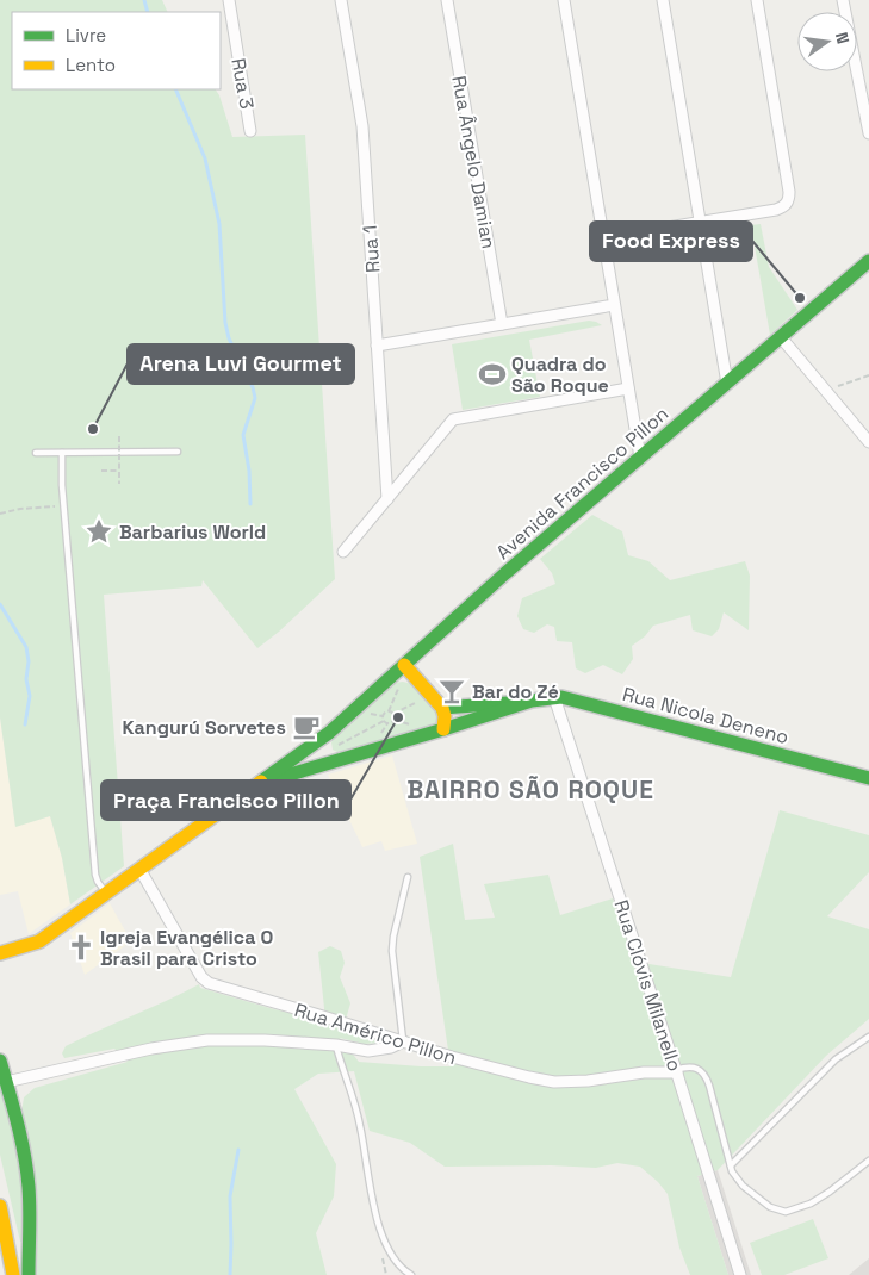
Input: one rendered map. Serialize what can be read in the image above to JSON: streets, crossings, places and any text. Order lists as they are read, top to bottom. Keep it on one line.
{"streets":{"main road":["Avenida Francisco Pillon","Rua Nicola Deneno"],"street":["Rua 3","Rua Ângelo Damian","Rua 1","Rua Clóvis Milanello","Rua Américo Pillon"]},"crossings":[["Avenida Francisco Pillon","Rua Américo Pillon"],["Rua Nicola Deneno","Rua Clóvis Milanello"],["Rua Clóvis Milanello","Rua Américo Pillon"]],"districts":["BAIRRO SÃO ROQUE"],"places":{"other":["Food Express","Arena Luvi Gourmet","Praça Francisco Pillon"],"sports":["Quadra do São Roque"],"place":["Barbarius World"],"bar":["Bar do Zé"],"cafe":["Kangurú Sorvetes"],"church":["Igreja Evangélica O Brasil para Cristo"]},"legend":["Livre","Lento"],"north":"right"}
